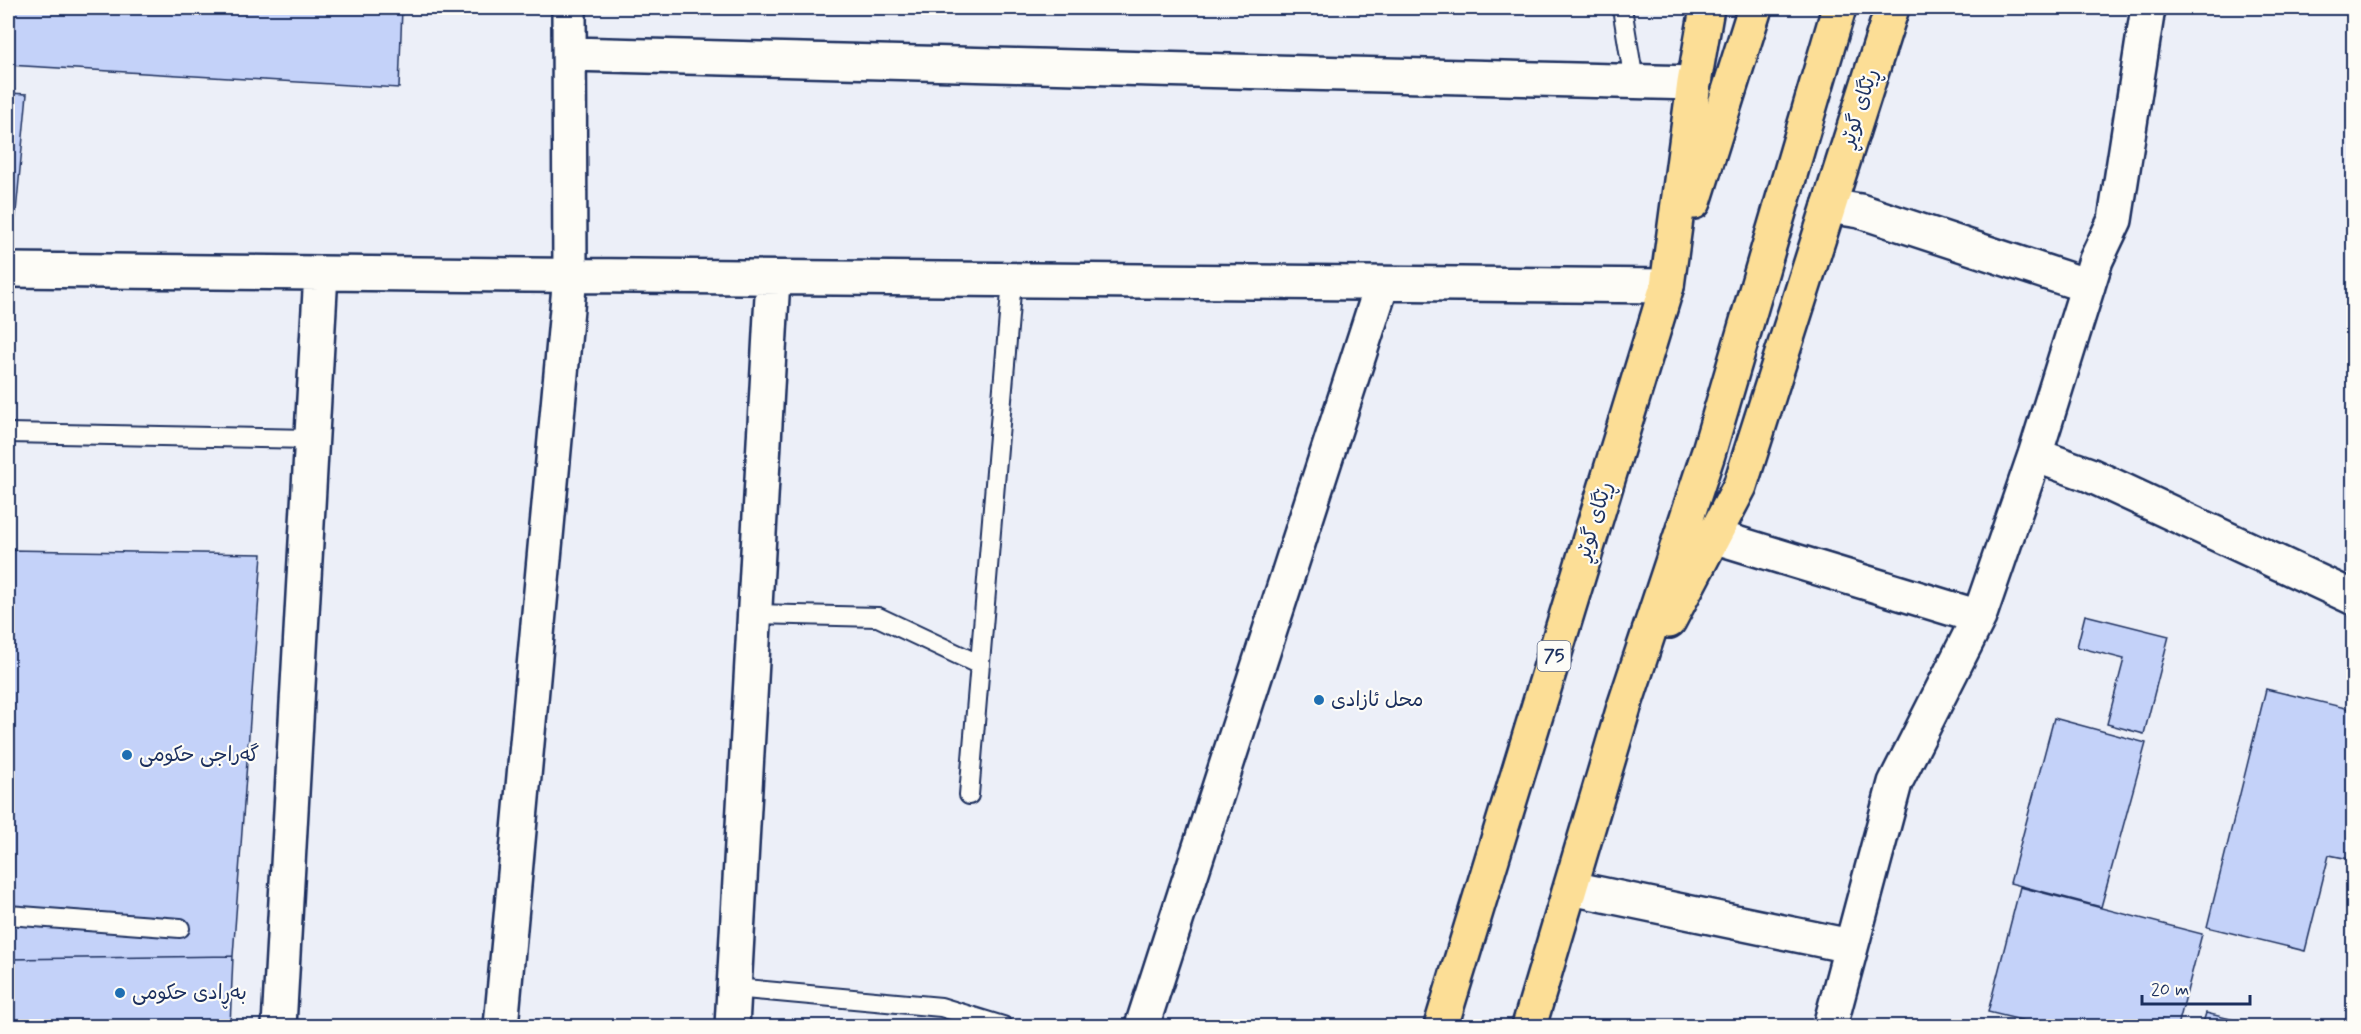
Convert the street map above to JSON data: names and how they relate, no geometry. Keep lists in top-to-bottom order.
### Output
{
  "streets": {
    "highway": ["ڕێگای گوێڕ", "75"]
  },
  "places": ["محل ئازادى", "گەراجی حکومی", "بەڕادی حکومی"],
  "scale_bar": "20 m"
}
